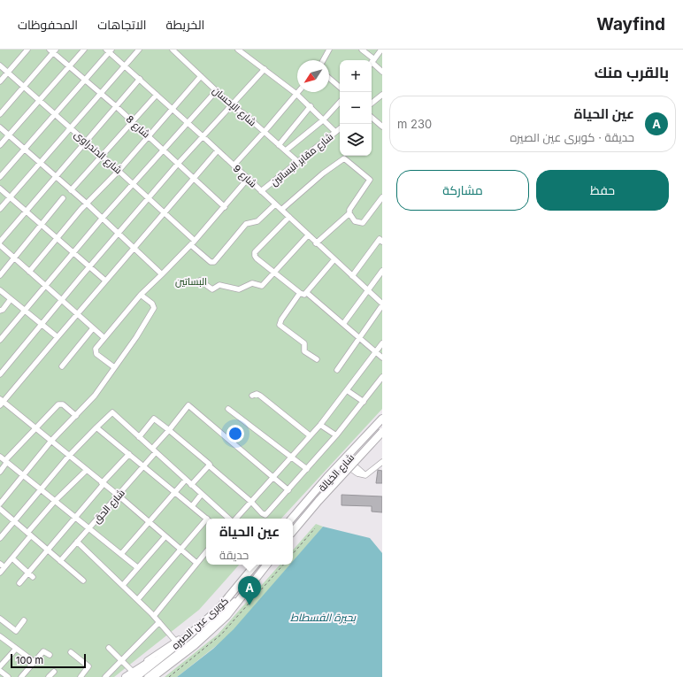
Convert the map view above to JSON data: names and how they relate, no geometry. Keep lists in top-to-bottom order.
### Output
{
  "streets": {
    "highway": ["كوبرى عين الصيره"],
    "street": [
      "شارع الإحسان",
      "شارع 8",
      "شارع الدندراوى",
      "شارع مقابر البساتين",
      "شارع 9",
      "شارع الخيالة",
      "شارع الحق"
    ]
  },
  "crossings": [
    ["شارع الإحسان", "شارع مقابر البساتين"],
    ["شارع الدندراوى", "شارع 9"],
    ["شارع مقابر البساتين", "شارع 9"]
  ],
  "water": ["بحيرة الفسطاط"],
  "parks": ["البساتين"],
  "scale_bar": "100 m",
  "north": "bottom left",
  "page": {
    "header": "Wayfind",
    "nav": ["الخريطة", "الاتجاهات", "المحفوظات"],
    "heading": "بالقرب منك",
    "map_buttons": ["+", "−"],
    "list": [
      {
        "mark": "A",
        "name": "عين الحياة",
        "note": "حديقة · كوبرى عين الصيره",
        "value": "230 m"
      }
    ],
    "buttons": ["حفظ", "مشاركة"],
    "popup": ["عين الحياة", "حديقة"],
    "pins": "A",
    "scale": "100 m"
  }
}
